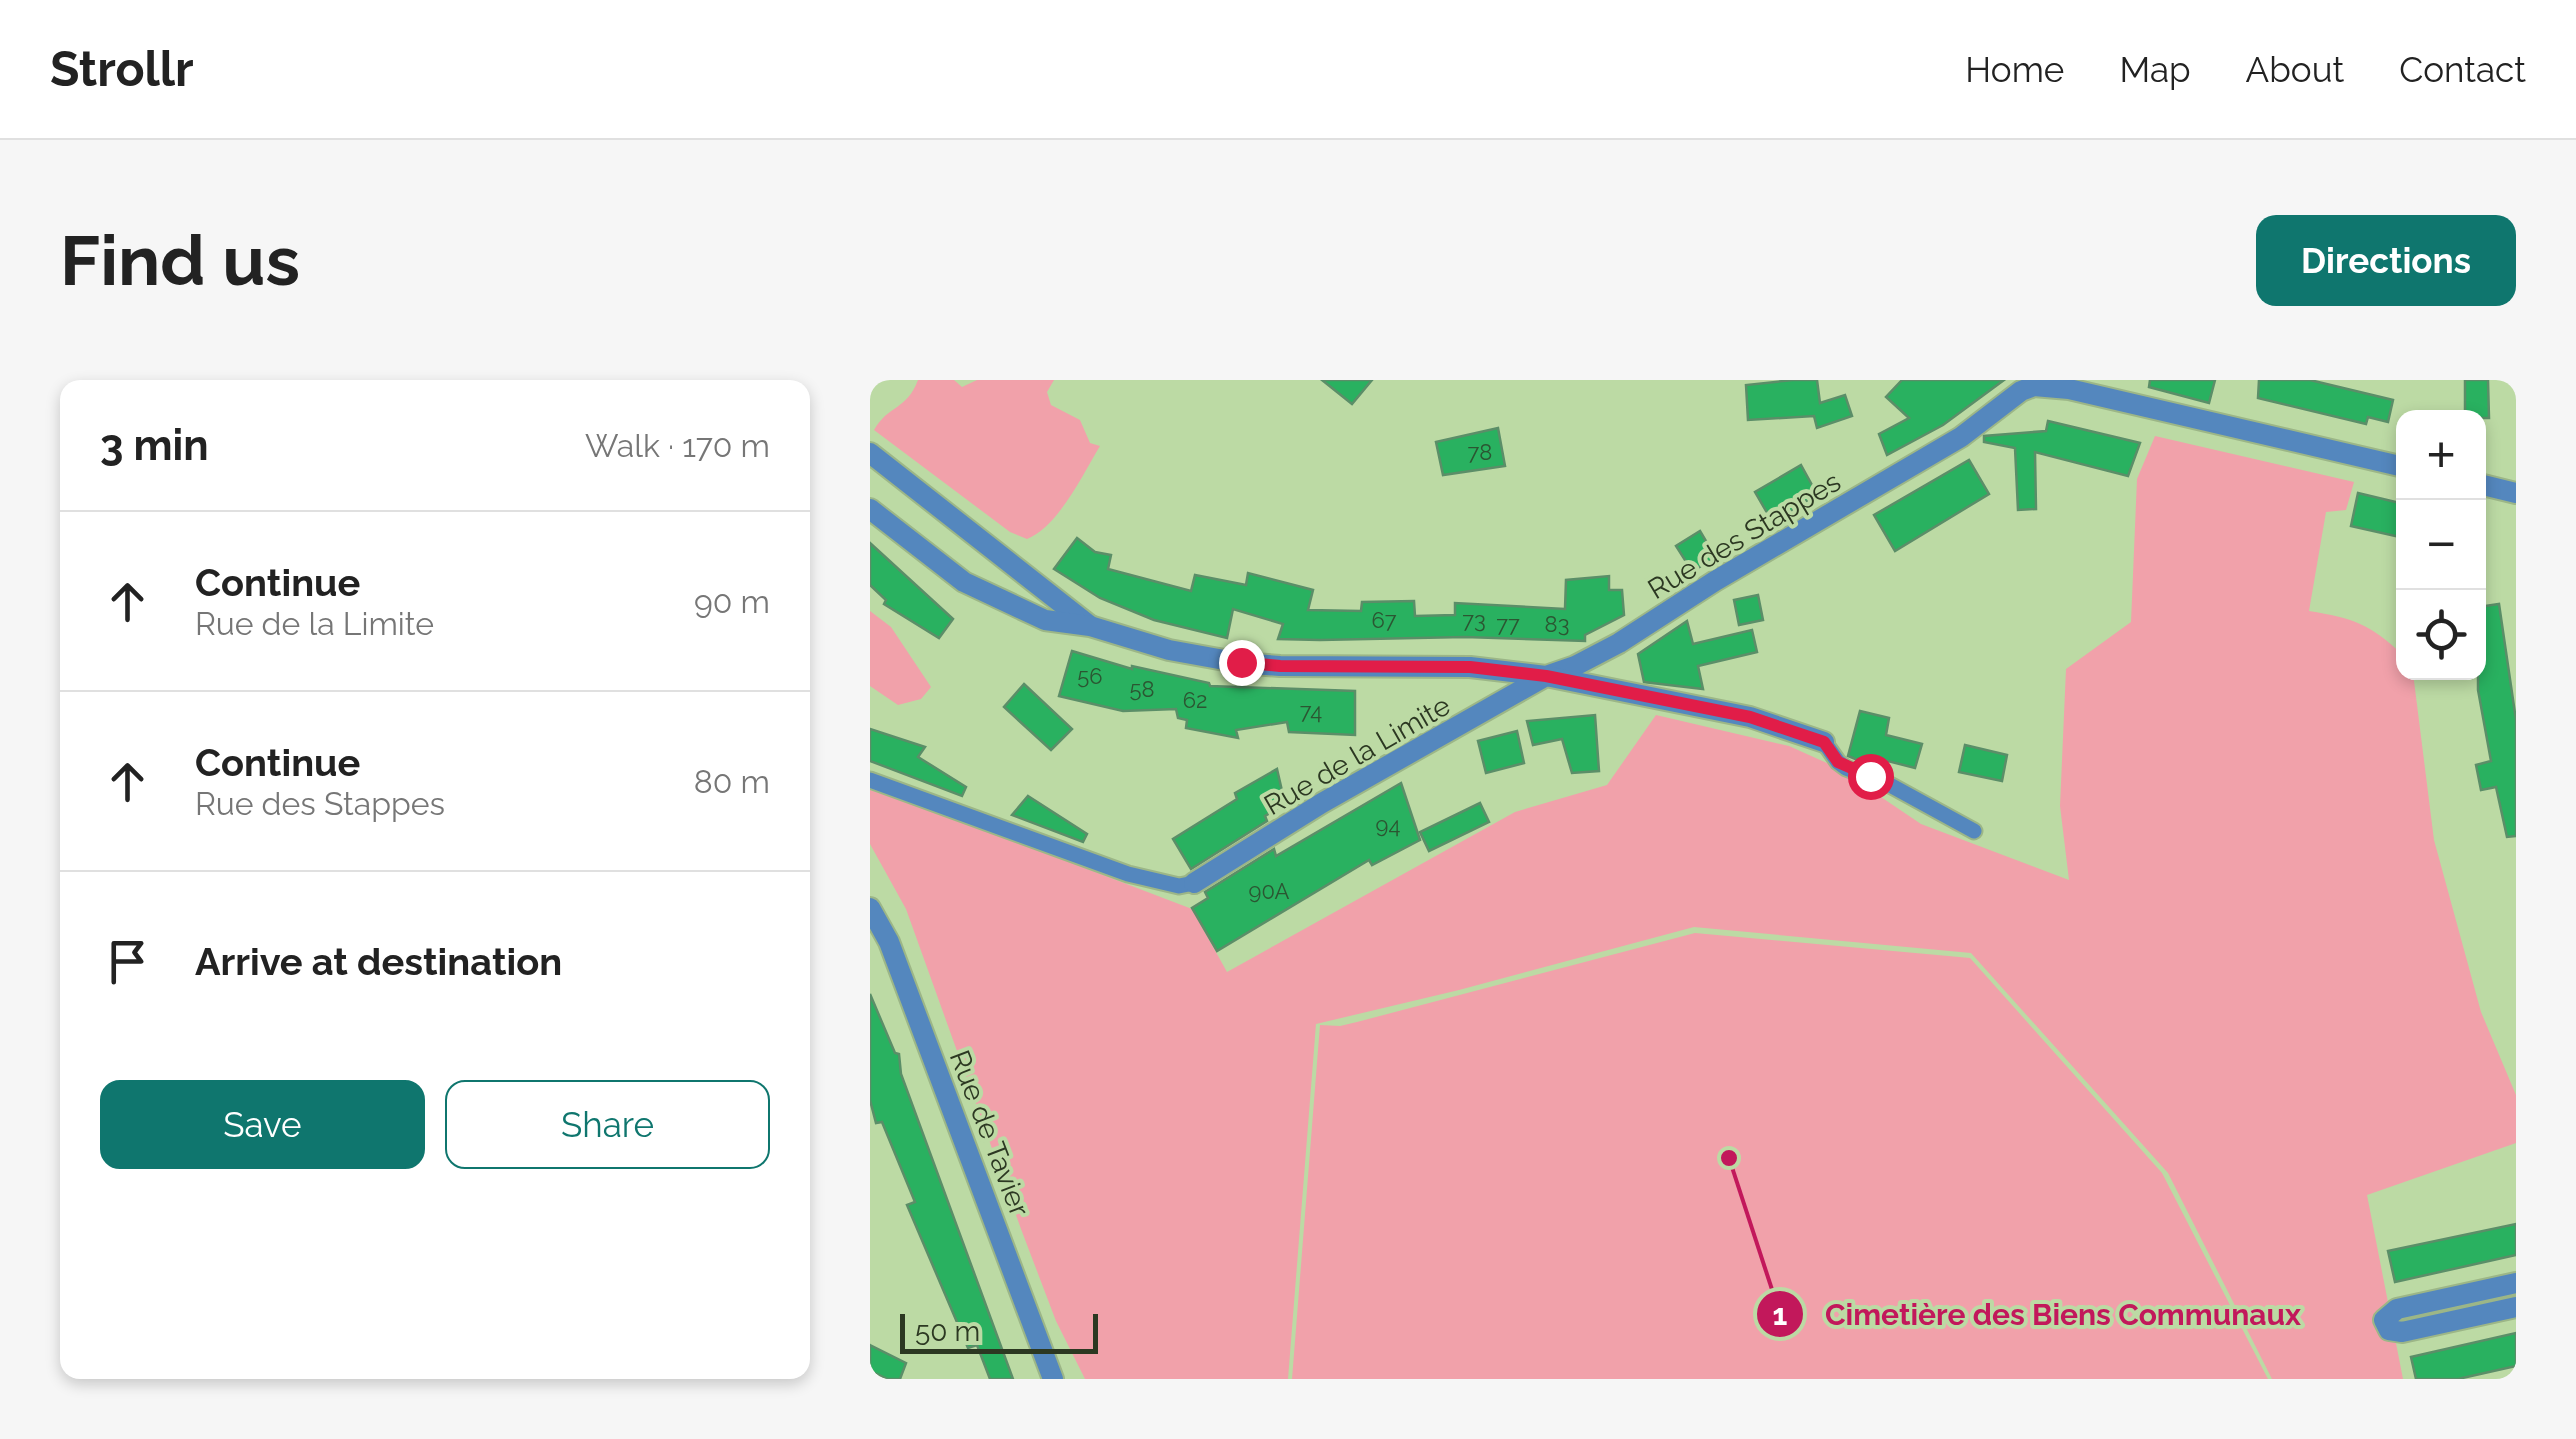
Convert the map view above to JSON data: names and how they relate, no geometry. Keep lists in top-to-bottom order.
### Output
{
  "streets": {
    "street": ["Rue des Stappes", "Rue de la Limite", "Rue de Tavier"]
  },
  "crossings": [
    ["Rue des Stappes", "Rue de la Limite"]
  ],
  "places": ["Cimetière des Biens Communaux"],
  "house_numbers": [
    "78",
    "67",
    "73",
    "77",
    "83",
    "56",
    "58",
    "62",
    "74",
    "94",
    "90A"
  ],
  "scale_bar": "50 m",
  "page": {
    "header": "Strollr",
    "nav": [
      "Home",
      "Map",
      "About",
      "Contact"
    ],
    "buttons": [
      "Directions",
      ["Save", "Share"]
    ],
    "title": "Find us",
    "heading": ["3 min", "Walk · 170 m"],
    "map_buttons": ["+", "−"],
    "list": [
      ["Continue", "Rue de la Limite", "90 m"],
      ["Continue", "Rue des Stappes", "80 m"],
      "Arrive at destination"
    ],
    "scale": "50 m"
  }
}
